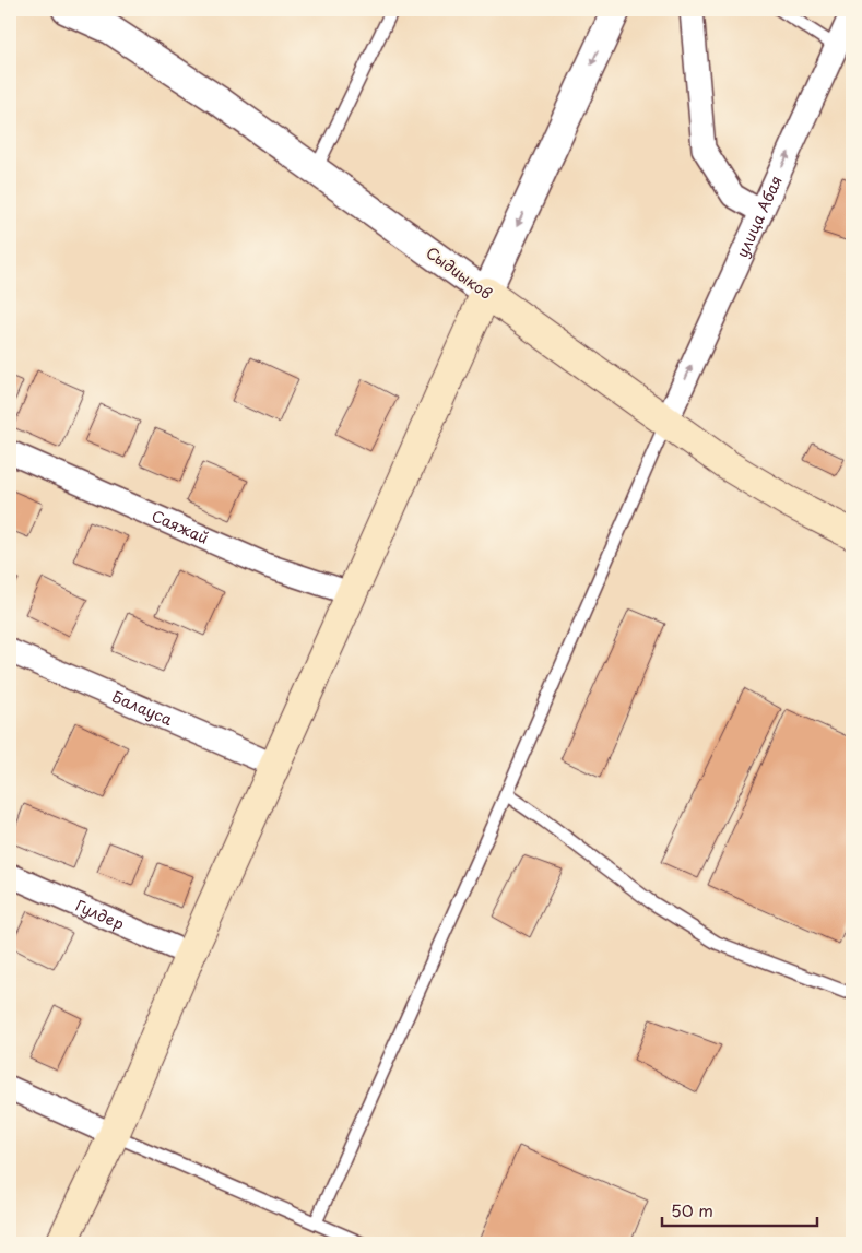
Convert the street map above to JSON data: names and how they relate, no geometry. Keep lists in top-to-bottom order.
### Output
{
  "streets": {
    "main road": ["Сыдиыков"],
    "street": [
      "улица Абая",
      "Саяжай",
      "Балауса",
      "Гулдер"
    ]
  },
  "crossings": [
    ["улица Абая", "Сыдиыков"]
  ],
  "one_way": ["улица Абая"],
  "scale_bar": "50 m"
}
